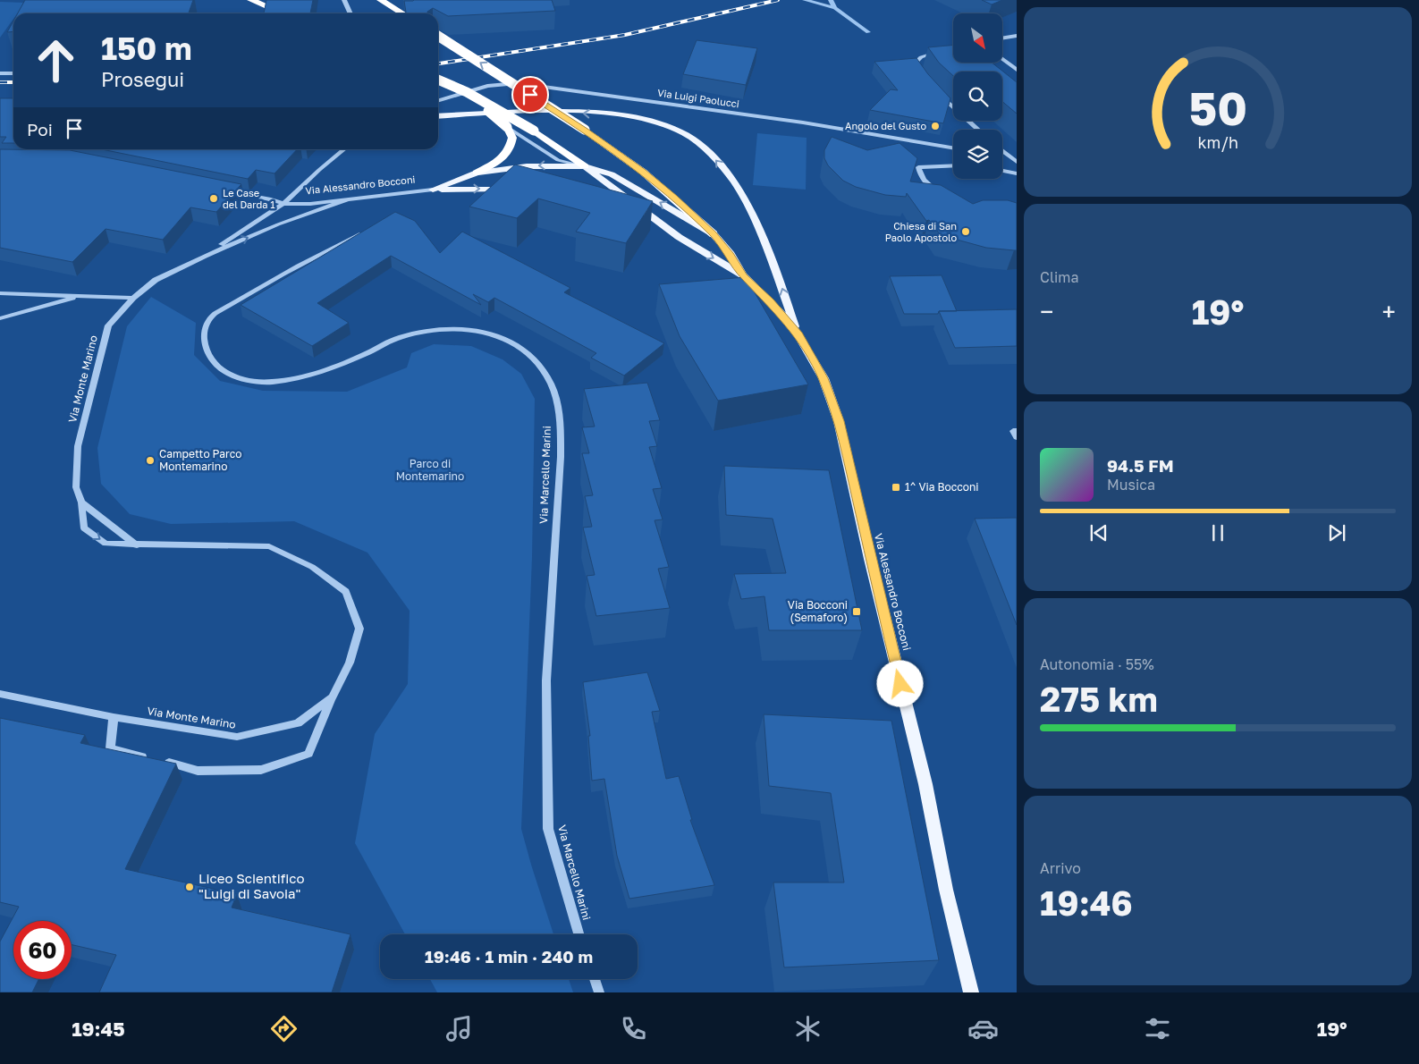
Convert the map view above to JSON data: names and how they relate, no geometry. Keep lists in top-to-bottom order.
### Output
{
  "streets": {
    "main road": ["Via Alessandro Bocconi"],
    "street": ["Via Luigi Paolucci", "Via Monte Marino", "Via Marcello Marini"]
  },
  "crossings": [
    ["Via Alessandro Bocconi", "Via Monte Marino"]
  ],
  "parks": ["Parco di Montemarino"],
  "places": {
    "other": [
      "Angolo del Gusto",
      "Le Case del Darda 1",
      "Chiesa di San Paolo Apostolo",
      "Campetto Parco Montemarino",
      "Liceo Scientifico \"Luigi di Savoia\""
    ],
    "transit": ["1^ Via Bocconi", "Via Bocconi (Semaforo)"]
  },
  "north": "bottom right",
  "page": {
    "turn": ["150 m", "Prosegui"],
    "then": "Poi",
    "tile": [
      "Clima",
      ["Autonomia · 55%", "275 km"],
      ["Arrivo", "19:46"]
    ],
    "heat": ["−", "19°", "+"],
    "song": ["94.5 FM", "Musica"],
    "limit": "60",
    "trip": "19:46 · 1 min · 240 m",
    "tabs": ["19:45", "19°"],
    "gauge": ["50", "km/h"]
  }
}
